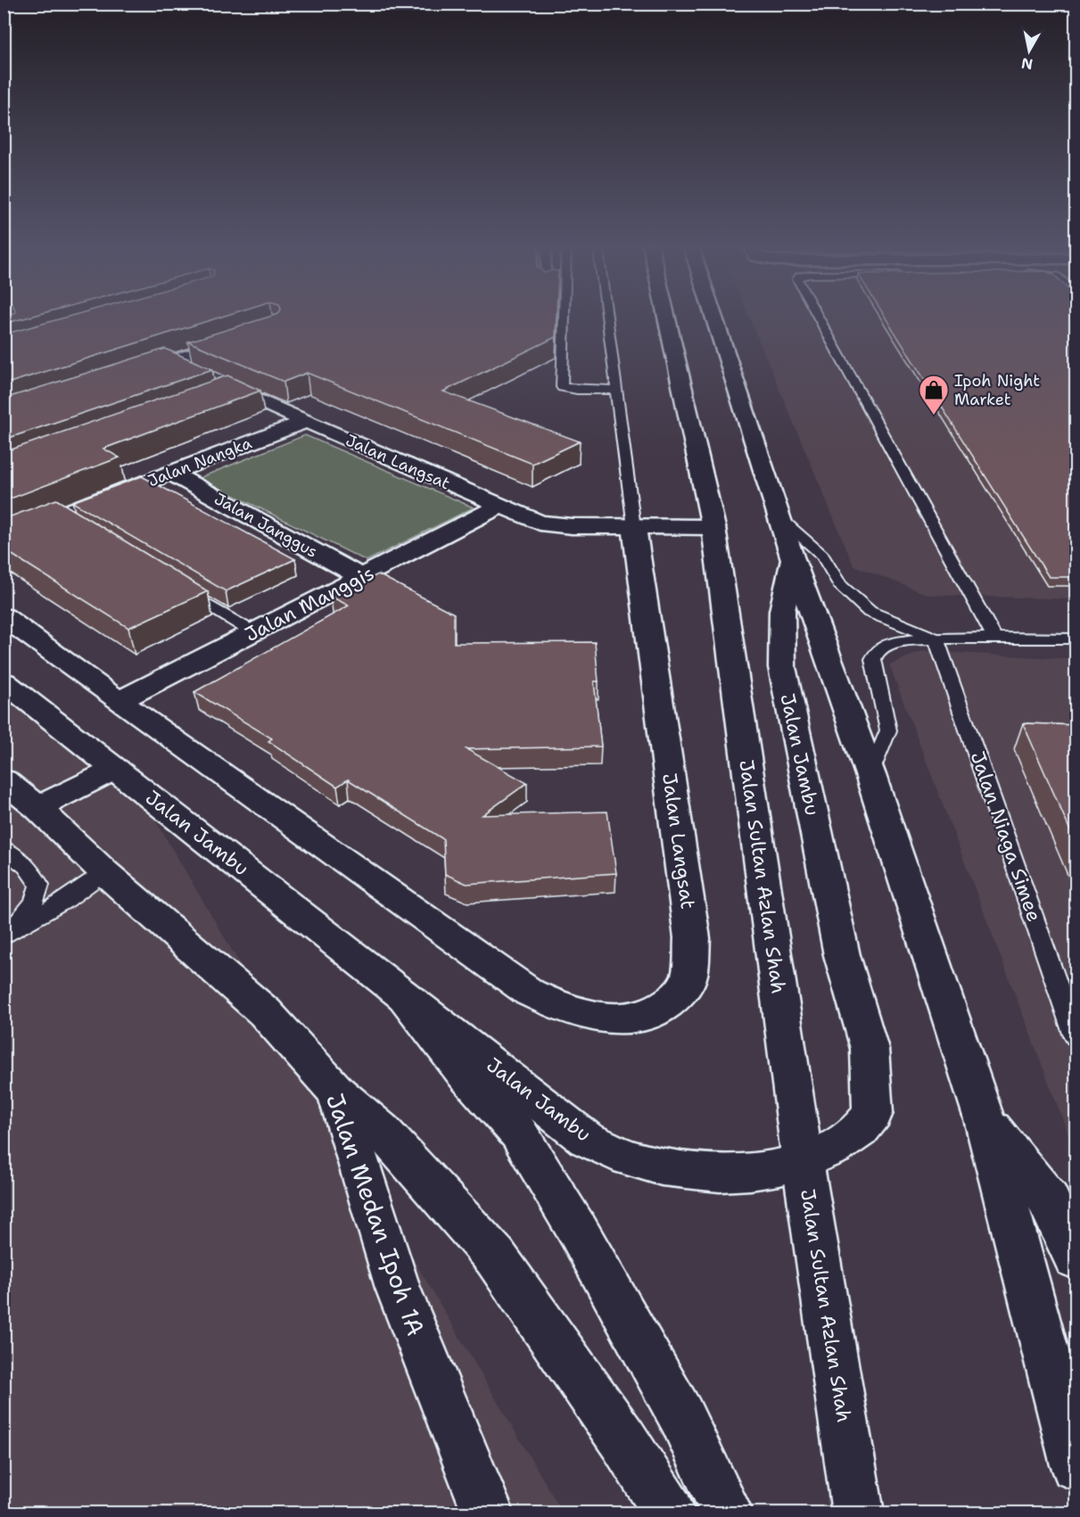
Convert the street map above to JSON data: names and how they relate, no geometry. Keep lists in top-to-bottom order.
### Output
{
  "streets": {
    "street": [
      "Jalan Nangka",
      "Jalan Langsat",
      "Jalan Janggus",
      "Jalan Manggis",
      "Jalan Jambu",
      "Jalan Sultan Azlan Shah",
      "Jalan Medan Ipoh 1A"
    ],
    "lane": ["Jalan Niaga Simee"]
  },
  "crossings": [
    ["Jalan Nangka", "Jalan Langsat"],
    ["Jalan Nangka", "Jalan Janggus"],
    ["Jalan Langsat", "Jalan Manggis"],
    ["Jalan Langsat", "Jalan Sultan Azlan Shah"],
    ["Jalan Janggus", "Jalan Manggis"],
    ["Jalan Jambu", "Jalan Sultan Azlan Shah"]
  ],
  "places": {
    "shop": ["Ipoh Night Market"]
  },
  "north": "bottom"
}
